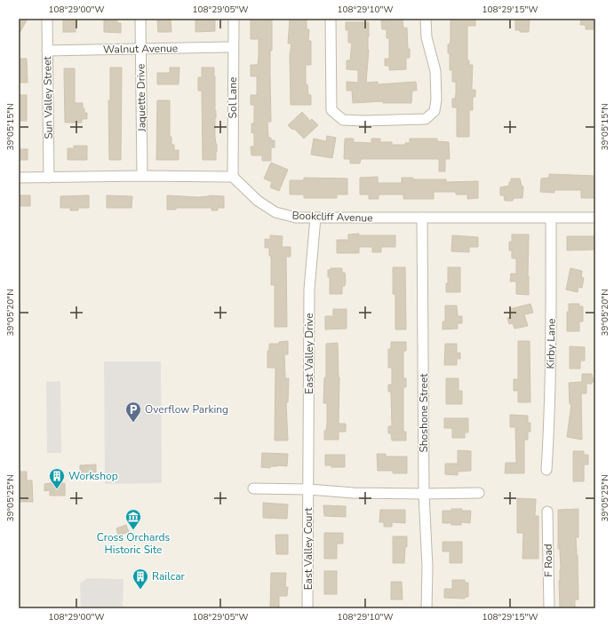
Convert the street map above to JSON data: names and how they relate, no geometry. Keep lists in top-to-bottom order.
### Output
{
  "streets": {
    "street": [
      "Walnut Avenue",
      "Sun Valley Street",
      "Jaquette Drive",
      "Sol Lane",
      "Bookcliff Avenue",
      "Kirby Lane",
      "East Valley Drive",
      "Shoshone Street",
      "East Valley Court",
      "F Road"
    ]
  },
  "crossings": [
    ["Walnut Avenue", "Sun Valley Street"],
    ["Walnut Avenue", "Jaquette Drive"],
    ["Walnut Avenue", "Sol Lane"],
    ["Sol Lane", "Bookcliff Avenue"],
    ["Bookcliff Avenue", "Kirby Lane"],
    ["Bookcliff Avenue", "East Valley Drive"],
    ["Bookcliff Avenue", "Shoshone Street"],
    ["East Valley Drive", "East Valley Court"]
  ],
  "places": {
    "parking": ["Overflow Parking"],
    "building": ["Workshop", "Railcar"],
    "museum": ["Cross Orchards Historic Site"]
  },
  "coordinates": [
    "108°29'00\"W",
    "108°29'05\"W",
    "108°29'10\"W",
    "108°29'15\"W",
    "39°05'15\"N",
    "39°05'20\"N",
    "39°05'25\"N"
  ]
}
